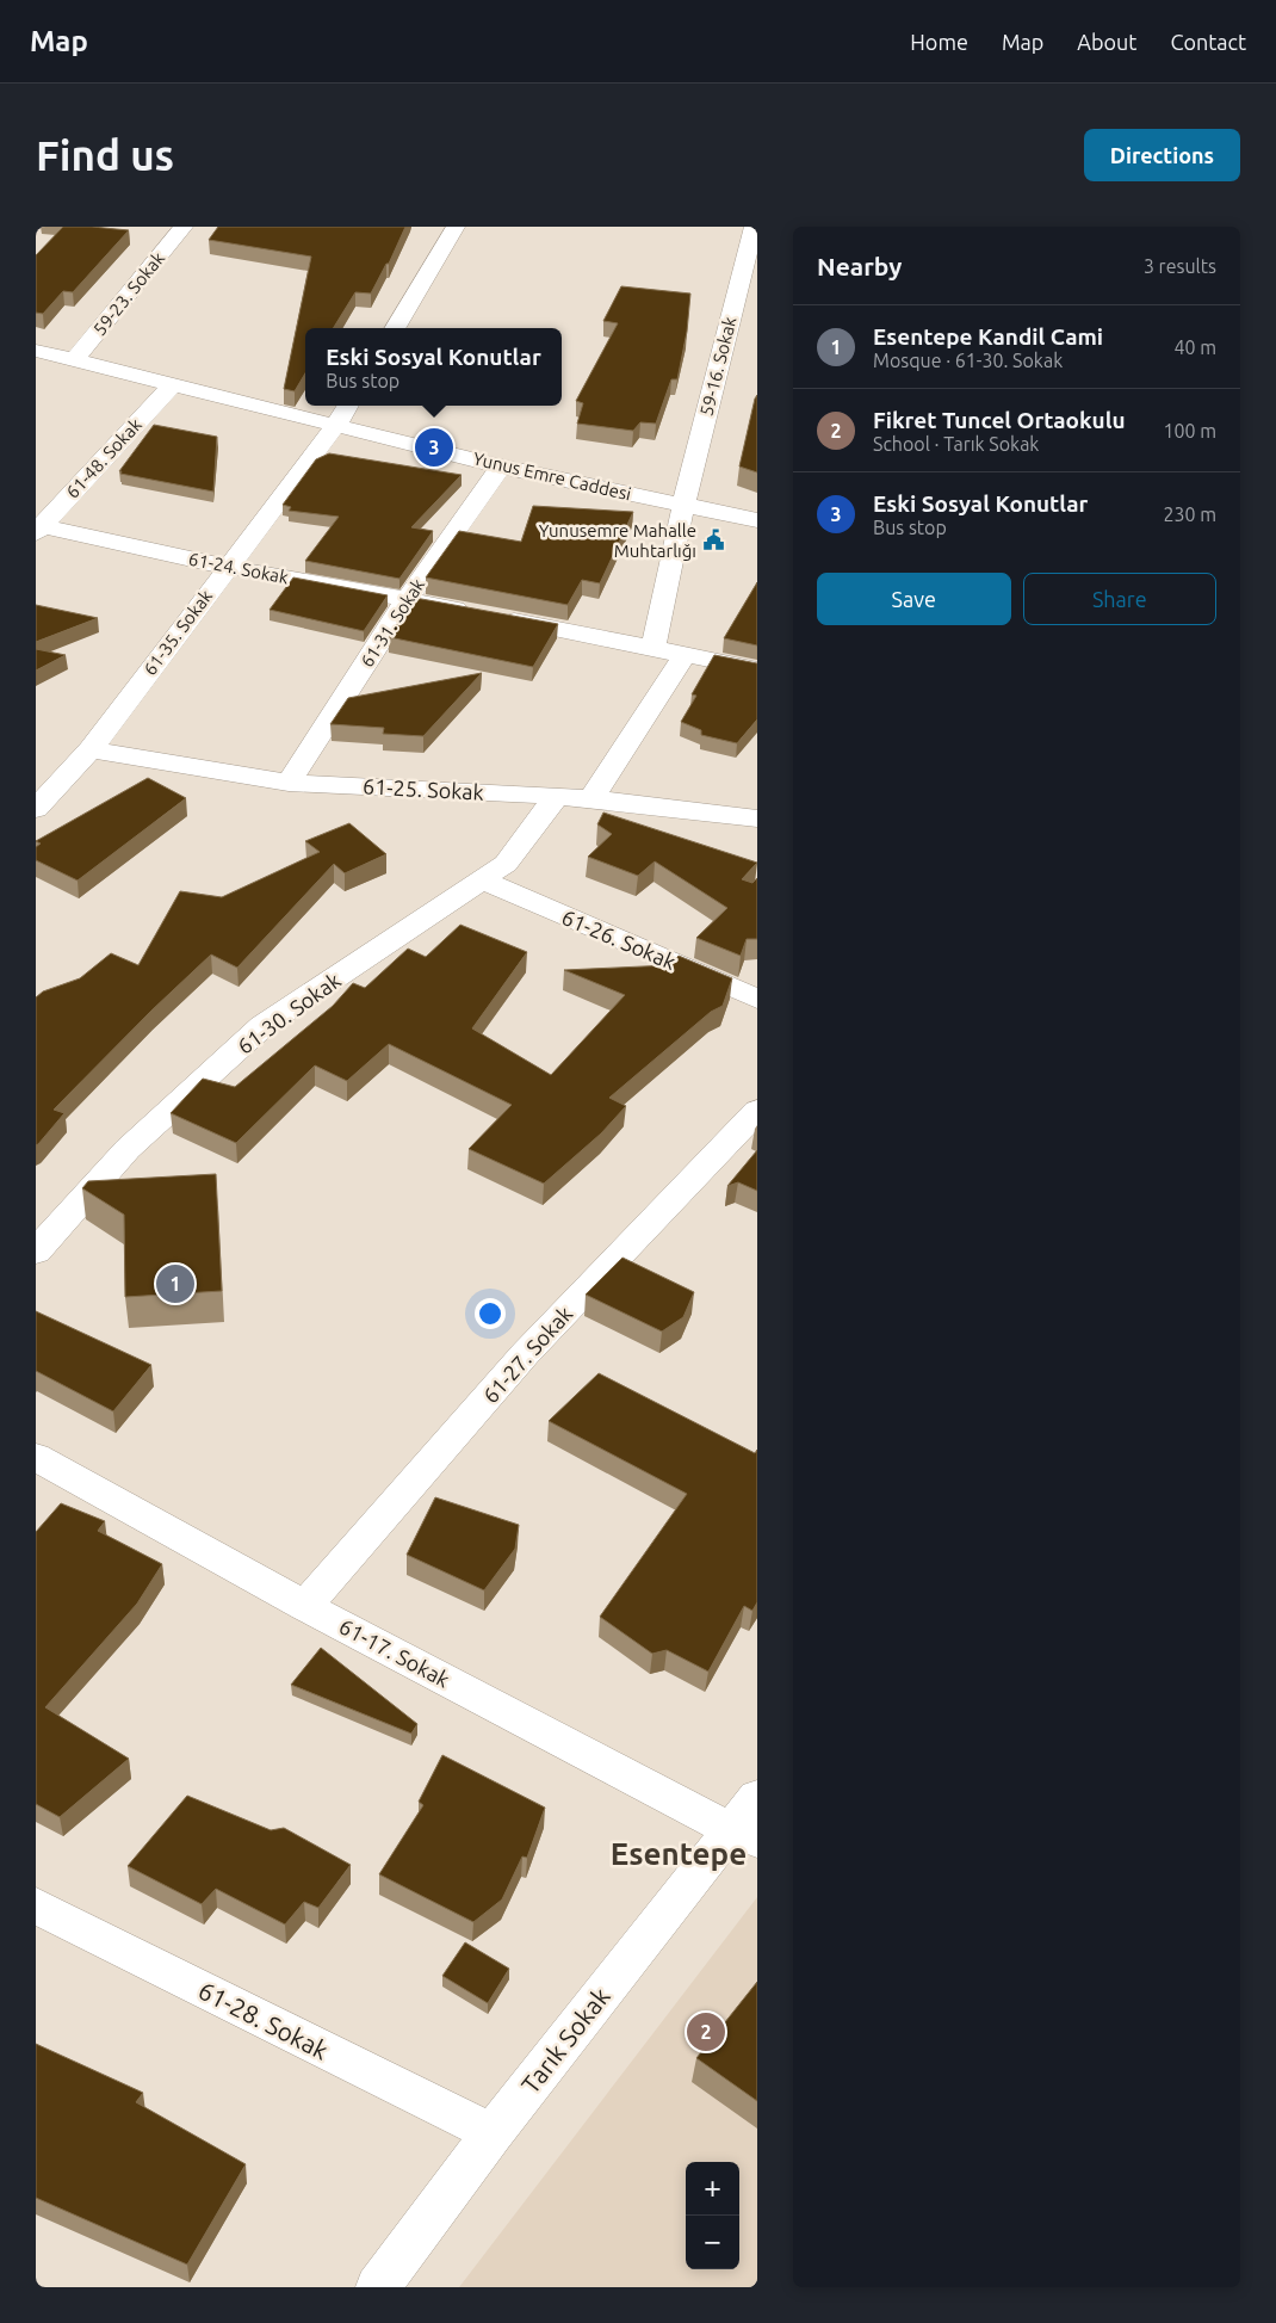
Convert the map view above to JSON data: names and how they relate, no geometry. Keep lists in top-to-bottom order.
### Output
{
  "streets": {
    "street": [
      "59-23. Sokak",
      "59-16. Sokak",
      "61-48. Sokak",
      "Yunus Emre Caddesi",
      "61-24. Sokak",
      "61-31. Sokak",
      "61-35. Sokak",
      "61-25. Sokak",
      "61-26. Sokak",
      "61-30. Sokak",
      "61-27. Sokak",
      "61-17. Sokak",
      "61-28. Sokak",
      "Tarık Sokak"
    ]
  },
  "crossings": [
    ["59-23. Sokak", "Yunus Emre Caddesi"],
    ["59-16. Sokak", "Yunus Emre Caddesi"],
    ["61-48. Sokak", "Yunus Emre Caddesi"],
    ["61-48. Sokak", "61-24. Sokak"],
    ["Yunus Emre Caddesi", "61-31. Sokak"],
    ["Yunus Emre Caddesi", "61-35. Sokak"],
    ["61-24. Sokak", "61-31. Sokak"],
    ["61-24. Sokak", "61-35. Sokak"],
    ["61-31. Sokak", "61-25. Sokak"],
    ["61-35. Sokak", "61-25. Sokak"],
    ["61-25. Sokak", "61-30. Sokak"],
    ["61-26. Sokak", "61-30. Sokak"],
    ["61-27. Sokak", "61-17. Sokak"],
    ["61-17. Sokak", "Tarık Sokak"],
    ["61-28. Sokak", "Tarık Sokak"]
  ],
  "districts": ["Esentepe"],
  "places": {
    "public building": ["Yunusemre Mahalle Muhtarlığı"]
  },
  "page": {
    "header": "Map",
    "nav": [
      "Home",
      "Map",
      "About",
      "Contact"
    ],
    "buttons": [
      "Directions",
      ["Save", "Share"]
    ],
    "title": "Find us",
    "heading": ["Nearby", "3 results"],
    "list": [
      {
        "mark": "1",
        "name": "Esentepe Kandil Cami",
        "note": "Mosque · 61-30. Sokak",
        "value": "40 m"
      },
      {
        "mark": "2",
        "name": "Fikret Tuncel Ortaokulu",
        "note": "School · Tarık Sokak",
        "value": "100 m"
      },
      {
        "mark": "3",
        "name": "Eski Sosyal Konutlar",
        "note": "Bus stop",
        "value": "230 m"
      }
    ],
    "popup": ["Eski Sosyal Konutlar", "Bus stop"],
    "pins": ["3", "1", "2"],
    "map_buttons": ["+", "−"]
  }
}
